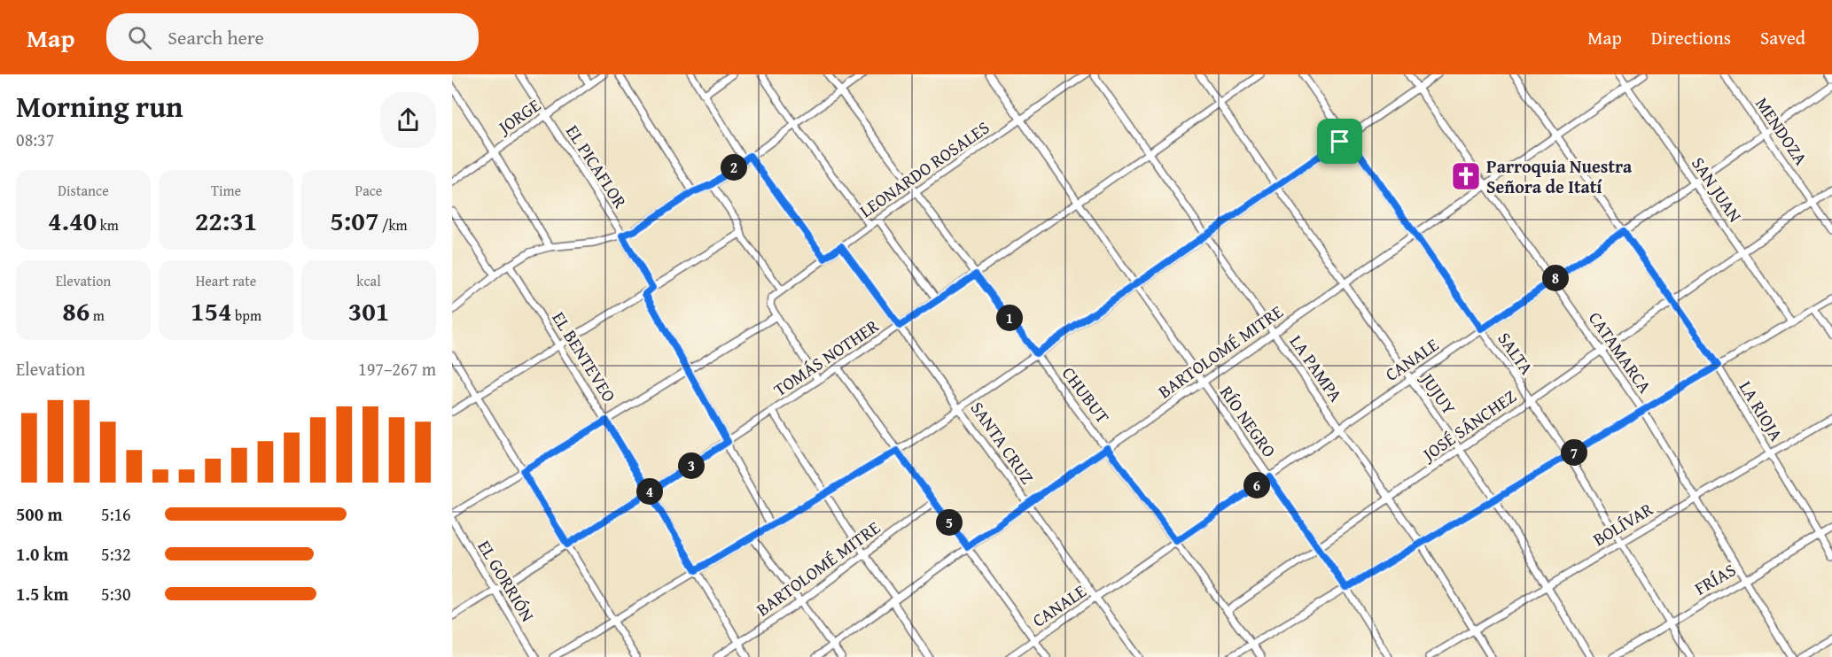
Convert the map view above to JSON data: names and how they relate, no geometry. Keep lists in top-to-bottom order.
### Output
{
  "streets": {
    "street": [
      "JORGE",
      "MENDOZA",
      "EL PICAFLOR",
      "LEONARDO ROSALES",
      "SAN JUAN",
      "BARTOLOMÉ MITRE",
      "CATAMARCA",
      "SALTA",
      "EL BENTEVEO",
      "TOMÁS NOTHER",
      "CANALE",
      "LA PAMPA",
      "JUJUY",
      "CHUBUT",
      "LA RIOJA",
      "RÍO NEGRO",
      "JOSÉ SÁNCHEZ",
      "SANTA CRUZ",
      "BOLÍVAR",
      "FRÍAS",
      "EL GORRIÓN"
    ]
  },
  "crossings": [
    ["JORGE", "EL PICAFLOR"],
    ["MENDOZA", "CANALE"],
    ["MENDOZA", "JOSÉ SÁNCHEZ"],
    ["LEONARDO ROSALES", "CHUBUT"],
    ["LEONARDO ROSALES", "RÍO NEGRO"],
    ["LEONARDO ROSALES", "SANTA CRUZ"],
    ["SAN JUAN", "BARTOLOMÉ MITRE"],
    ["SAN JUAN", "CANALE"],
    ["SAN JUAN", "JOSÉ SÁNCHEZ"],
    ["BARTOLOMÉ MITRE", "CATAMARCA"],
    ["BARTOLOMÉ MITRE", "SALTA"],
    ["BARTOLOMÉ MITRE", "EL BENTEVEO"],
    ["BARTOLOMÉ MITRE", "LA PAMPA"],
    ["BARTOLOMÉ MITRE", "JUJUY"],
    ["BARTOLOMÉ MITRE", "CHUBUT"],
    ["BARTOLOMÉ MITRE", "LA RIOJA"],
    ["BARTOLOMÉ MITRE", "RÍO NEGRO"],
    ["BARTOLOMÉ MITRE", "SANTA CRUZ"],
    ["CATAMARCA", "CANALE"],
    ["CATAMARCA", "JOSÉ SÁNCHEZ"],
    ["CATAMARCA", "BOLÍVAR"],
    ["CATAMARCA", "FRÍAS"],
    ["SALTA", "CANALE"],
    ["SALTA", "JOSÉ SÁNCHEZ"],
    ["SALTA", "BOLÍVAR"],
    ["SALTA", "FRÍAS"],
    ["EL BENTEVEO", "TOMÁS NOTHER"],
    ["TOMÁS NOTHER", "LA PAMPA"],
    ["TOMÁS NOTHER", "JUJUY"],
    ["TOMÁS NOTHER", "CHUBUT"],
    ["TOMÁS NOTHER", "RÍO NEGRO"],
    ["TOMÁS NOTHER", "SANTA CRUZ"],
    ["TOMÁS NOTHER", "EL GORRIÓN"],
    ["CANALE", "LA PAMPA"],
    ["CANALE", "JUJUY"],
    ["CANALE", "CHUBUT"],
    ["CANALE", "LA RIOJA"],
    ["CANALE", "RÍO NEGRO"],
    ["CANALE", "SANTA CRUZ"],
    ["LA PAMPA", "JOSÉ SÁNCHEZ"],
    ["LA PAMPA", "BOLÍVAR"],
    ["JUJUY", "JOSÉ SÁNCHEZ"],
    ["JUJUY", "BOLÍVAR"],
    ["CHUBUT", "JOSÉ SÁNCHEZ"],
    ["LA RIOJA", "JOSÉ SÁNCHEZ"],
    ["LA RIOJA", "BOLÍVAR"],
    ["LA RIOJA", "FRÍAS"],
    ["RÍO NEGRO", "JOSÉ SÁNCHEZ"]
  ],
  "places": {
    "church": ["Parroquia Nuestra Señora de Itatí"]
  },
  "page": {
    "header": "Map",
    "search": "Search here",
    "nav": ["Map", "Directions", "Saved"],
    "heading": ["Morning run", "08:37"],
    "pins": [
      "2",
      "8",
      "1",
      "7",
      "3",
      "6",
      "4",
      "5"
    ],
    "stats": [
      ["Distance", "4.40 km"],
      ["Time", "22:31"],
      ["Pace", "5:07 /km"],
      ["Elevation", "86 m"],
      ["Heart rate", "154 bpm"],
      ["kcal", "301"]
    ],
    "chart": ["Elevation", "197–267 m"],
    "list": [
      {
        "name": "500 m",
        "note": "5:16"
      },
      {
        "name": "1.0 km",
        "note": "5:32"
      },
      {
        "name": "1.5 km",
        "note": "5:30"
      }
    ]
  }
}
